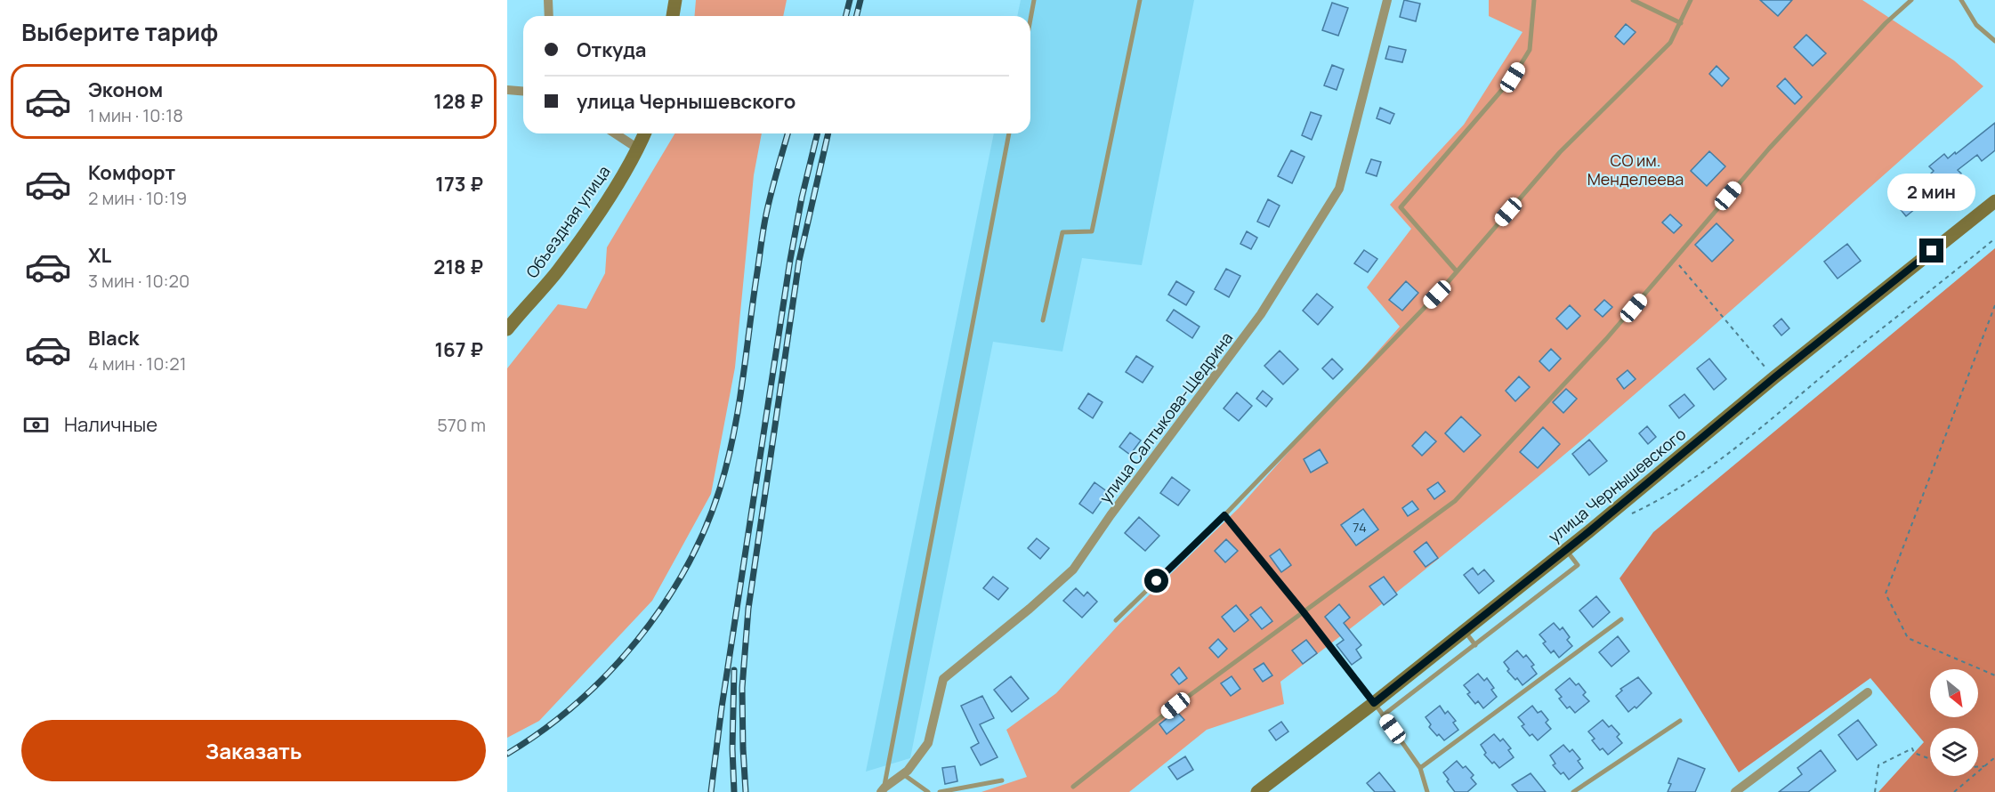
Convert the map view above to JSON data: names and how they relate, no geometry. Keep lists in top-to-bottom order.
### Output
{
  "streets": {
    "street": ["Объездная улица", "улица Салтыкова-Щедрина", "улица Чернышевского"]
  },
  "parks": ["СО им. Менделеева"],
  "house_numbers": ["74"],
  "north": "bottom right",
  "page": {
    "heading": "Выберите тариф",
    "banner": ["Откуда", "улица Чернышевского"],
    "list": [
      {
        "name": "Эконом",
        "note": "1 мин · 10:18",
        "value": "128 ₽"
      },
      {
        "name": "Комфорт",
        "note": "2 мин · 10:19",
        "value": "173 ₽"
      },
      {
        "name": "XL",
        "note": "3 мин · 10:20",
        "value": "218 ₽"
      },
      {
        "name": "Black",
        "note": "4 мин · 10:21",
        "value": "167 ₽"
      }
    ],
    "bubble": "2 мин",
    "pay": ["Наличные", "570 m"],
    "buttons": "Заказать"
  }
}
